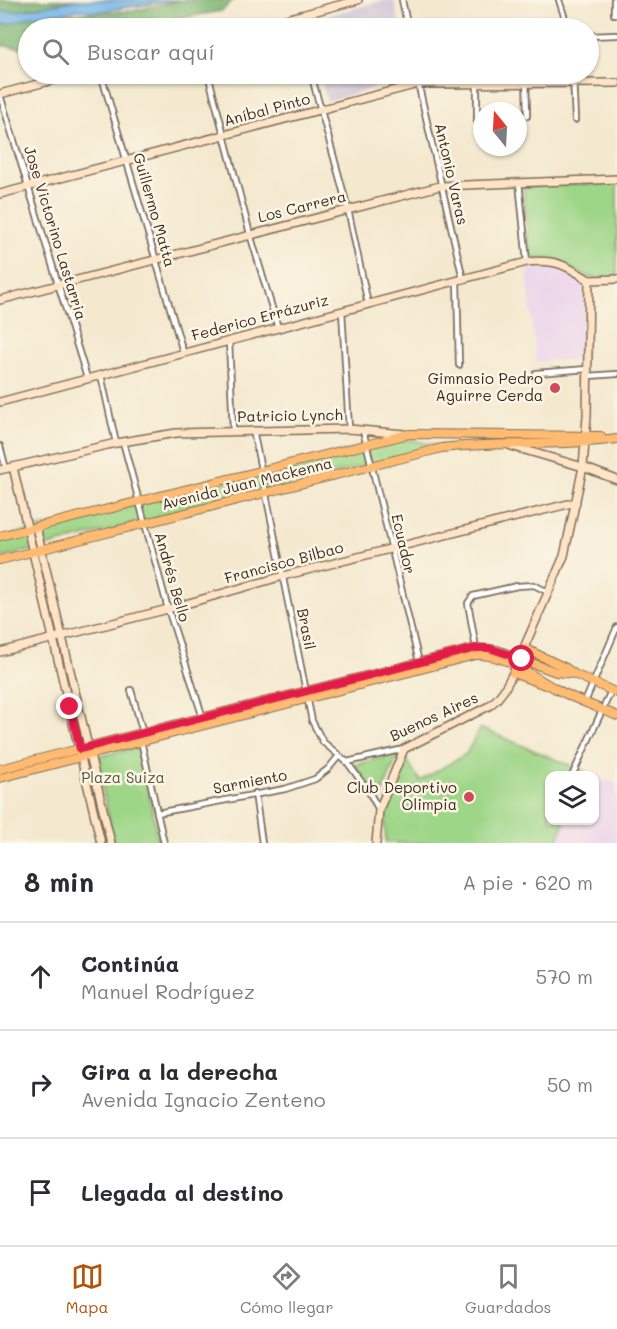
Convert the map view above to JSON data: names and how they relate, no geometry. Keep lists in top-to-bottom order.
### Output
{
  "streets": {
    "main road": ["Patricio Lynch", "Avenida Juan Mackenna"],
    "street": [
      "Aníbal Pinto",
      "Antonio Varas",
      "Los Carrera",
      "Guillermo Matta",
      "Jose Victorino Lastarria",
      "Federico Errázuriz",
      "Ecuador",
      "Francisco Bilbao",
      "Andrés Bello",
      "Brasil",
      "Buenos Aires",
      "Sarmiento"
    ]
  },
  "crossings": [
    ["Aníbal Pinto", "Antonio Varas"],
    ["Aníbal Pinto", "Guillermo Matta"],
    ["Aníbal Pinto", "Jose Victorino Lastarria"],
    ["Antonio Varas", "Los Carrera"],
    ["Antonio Varas", "Federico Errázuriz"],
    ["Los Carrera", "Guillermo Matta"],
    ["Los Carrera", "Jose Victorino Lastarria"],
    ["Guillermo Matta", "Federico Errázuriz"],
    ["Jose Victorino Lastarria", "Federico Errázuriz"],
    ["Federico Errázuriz", "Buenos Aires"],
    ["Patricio Lynch", "Avenida Juan Mackenna"],
    ["Patricio Lynch", "Ecuador"],
    ["Patricio Lynch", "Andrés Bello"],
    ["Patricio Lynch", "Brasil"],
    ["Patricio Lynch", "Buenos Aires"],
    ["Avenida Juan Mackenna", "Ecuador"],
    ["Avenida Juan Mackenna", "Andrés Bello"],
    ["Avenida Juan Mackenna", "Brasil"],
    ["Avenida Juan Mackenna", "Buenos Aires"],
    ["Ecuador", "Francisco Bilbao"],
    ["Francisco Bilbao", "Andrés Bello"],
    ["Francisco Bilbao", "Brasil"],
    ["Francisco Bilbao", "Buenos Aires"],
    ["Brasil", "Buenos Aires"],
    ["Brasil", "Sarmiento"]
  ],
  "parks": ["Plaza Suiza"],
  "places": ["Gimnasio Pedro Aguirre Cerda", "Club Deportivo Olimpia"],
  "north": "top",
  "page": {
    "search": "Buscar aquí",
    "heading": ["8 min", "A pie · 620 m"],
    "list": [
      ["Continúa", "Manuel Rodríguez", "570 m"],
      ["Gira a la derecha", "Avenida Ignacio Zenteno", "50 m"],
      "Llegada al destino"
    ],
    "nav": ["Mapa", "Cómo llegar", "Guardados"]
  }
}
